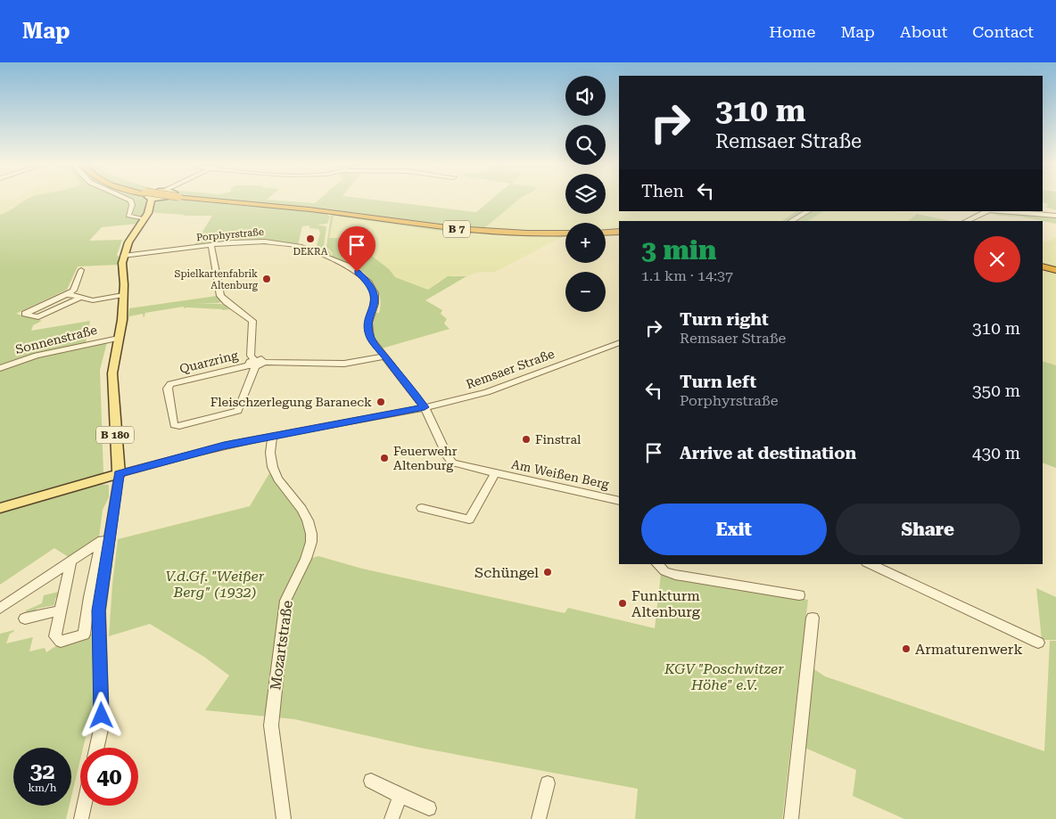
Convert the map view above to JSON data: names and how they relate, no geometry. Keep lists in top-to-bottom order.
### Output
{
  "streets": {
    "highway": ["B 7"],
    "main road": ["B 180"],
    "street": [
      "Porphyrstraße",
      "Sonnenstraße",
      "Quarzring",
      "Remsaer Straße",
      "Am Weißen Berg",
      "Mozartstraße"
    ]
  },
  "crossings": [
    ["Porphyrstraße", "Remsaer Straße"],
    ["Porphyrstraße", "B 180"],
    ["Porphyrstraße", "Am Weißen Berg"],
    ["Sonnenstraße", "B 180"],
    ["Remsaer Straße", "B 180"],
    ["Remsaer Straße", "Am Weißen Berg"],
    ["Remsaer Straße", "Mozartstraße"]
  ],
  "parks": ["V.d.Gf. \"Weißer Berg\" (1932)", "KGV \"Poschwitzer Höhe\" e.V."],
  "places": [
    "DEKRA",
    "Spielkartenfabrik Altenburg",
    "Fleischzerlegung Baraneck",
    "Finstral",
    "Feuerwehr Altenburg",
    "Schüngel",
    "Funkturm Altenburg",
    "Armaturenwerk"
  ],
  "page": {
    "header": "Map",
    "nav": [
      "Home",
      "Map",
      "About",
      "Contact"
    ],
    "map_buttons": ["+", "−"],
    "turn": ["310 m", "Remsaer Straße"],
    "then": "Then",
    "heading": ["3 min", "1.1 km · 14:37"],
    "list": [
      {
        "name": "Turn right",
        "note": "Remsaer Straße",
        "value": "310 m"
      },
      {
        "name": "Turn left",
        "note": "Porphyrstraße",
        "value": "350 m"
      },
      {
        "name": "Arrive at destination",
        "value": "430 m"
      }
    ],
    "buttons": ["Exit", "Share"],
    "speed": "32 km/h",
    "limit": "40"
  }
}
